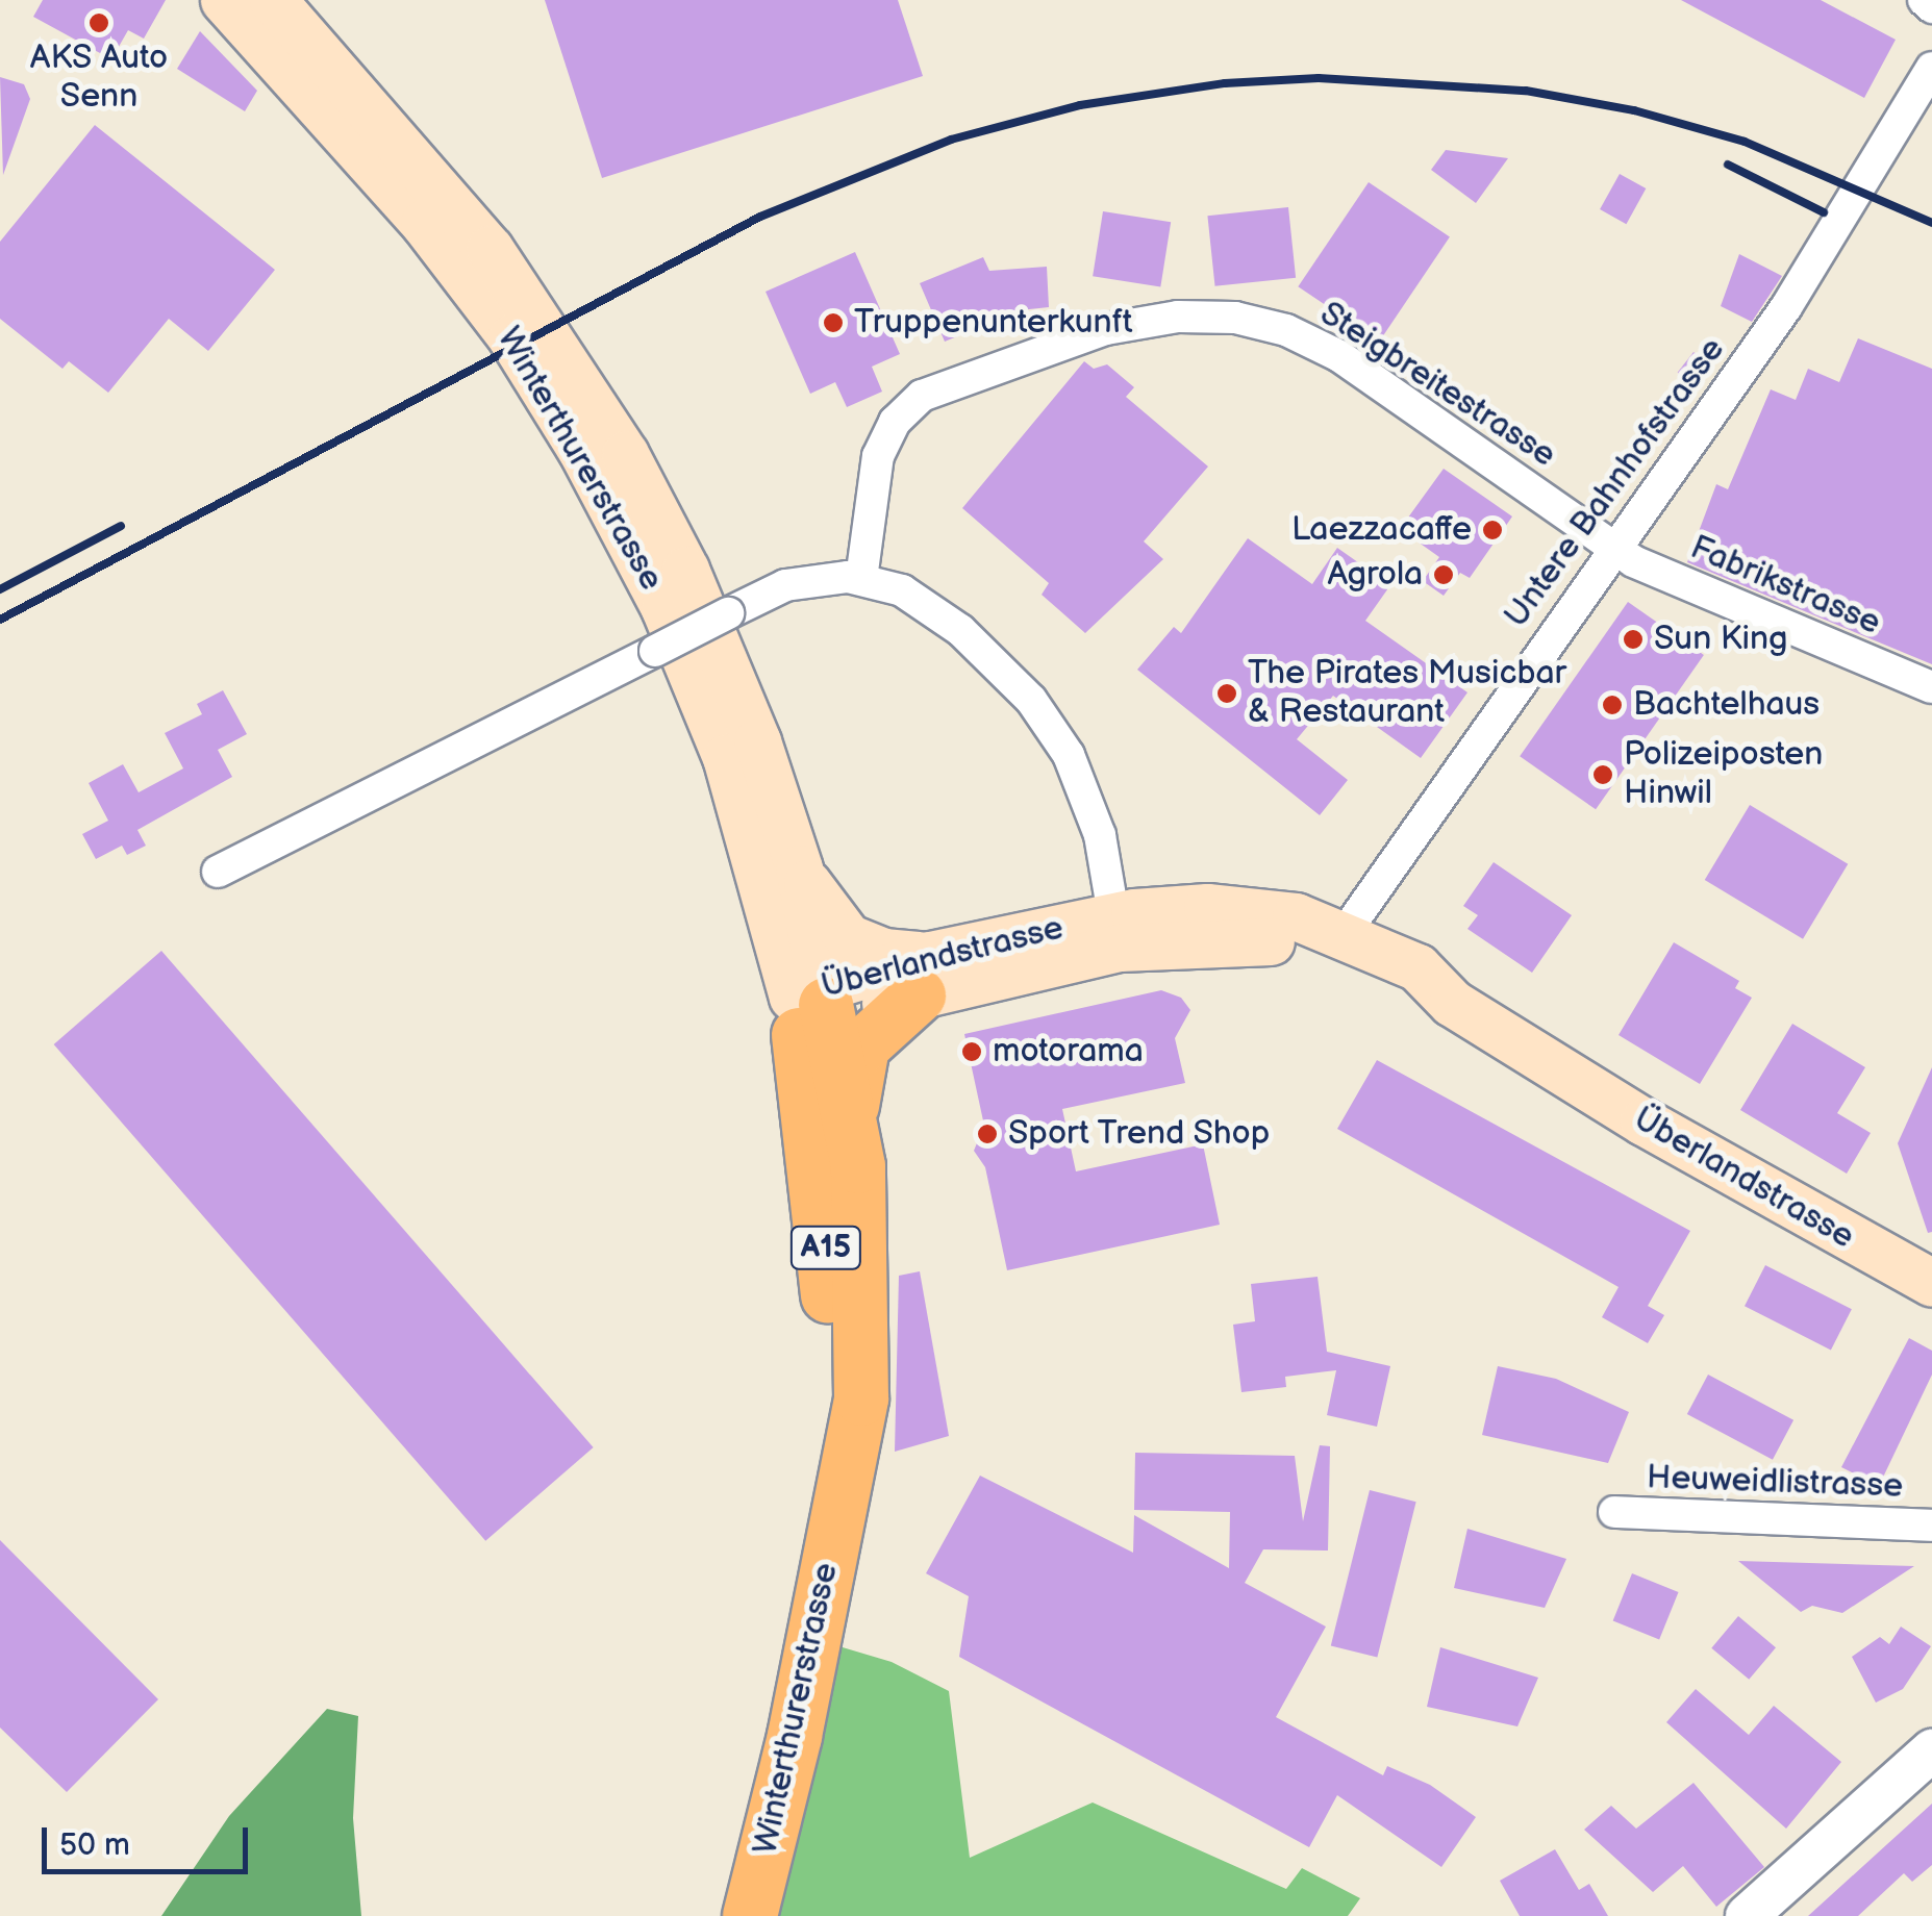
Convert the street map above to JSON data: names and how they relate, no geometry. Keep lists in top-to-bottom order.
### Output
{
  "streets": {
    "highway": ["Winterthurerstrasse", "A15"],
    "main road": ["Überlandstrasse"],
    "street": [
      "Steigbreitestrasse",
      "Untere Bahnhofstrasse",
      "Fabrikstrasse",
      "Heuweidlistrasse"
    ]
  },
  "crossings": [
    ["Steigbreitestrasse", "Untere Bahnhofstrasse"],
    ["Steigbreitestrasse", "Fabrikstrasse"],
    ["Winterthurerstrasse", "Überlandstrasse"],
    ["Winterthurerstrasse", "A15"],
    ["Untere Bahnhofstrasse", "Fabrikstrasse"],
    ["Untere Bahnhofstrasse", "Überlandstrasse"],
    ["Überlandstrasse", "A15"]
  ],
  "places": [
    "AKS Auto Senn",
    "Truppenunterkunft",
    "Laezzacaffe",
    "Agrola",
    "Sun King",
    "The Pirates Musicbar & Restaurant",
    "Bachtelhaus",
    "Polizeiposten Hinwil",
    "motorama",
    "Sport Trend Shop"
  ],
  "scale_bar": "50 m"
}
